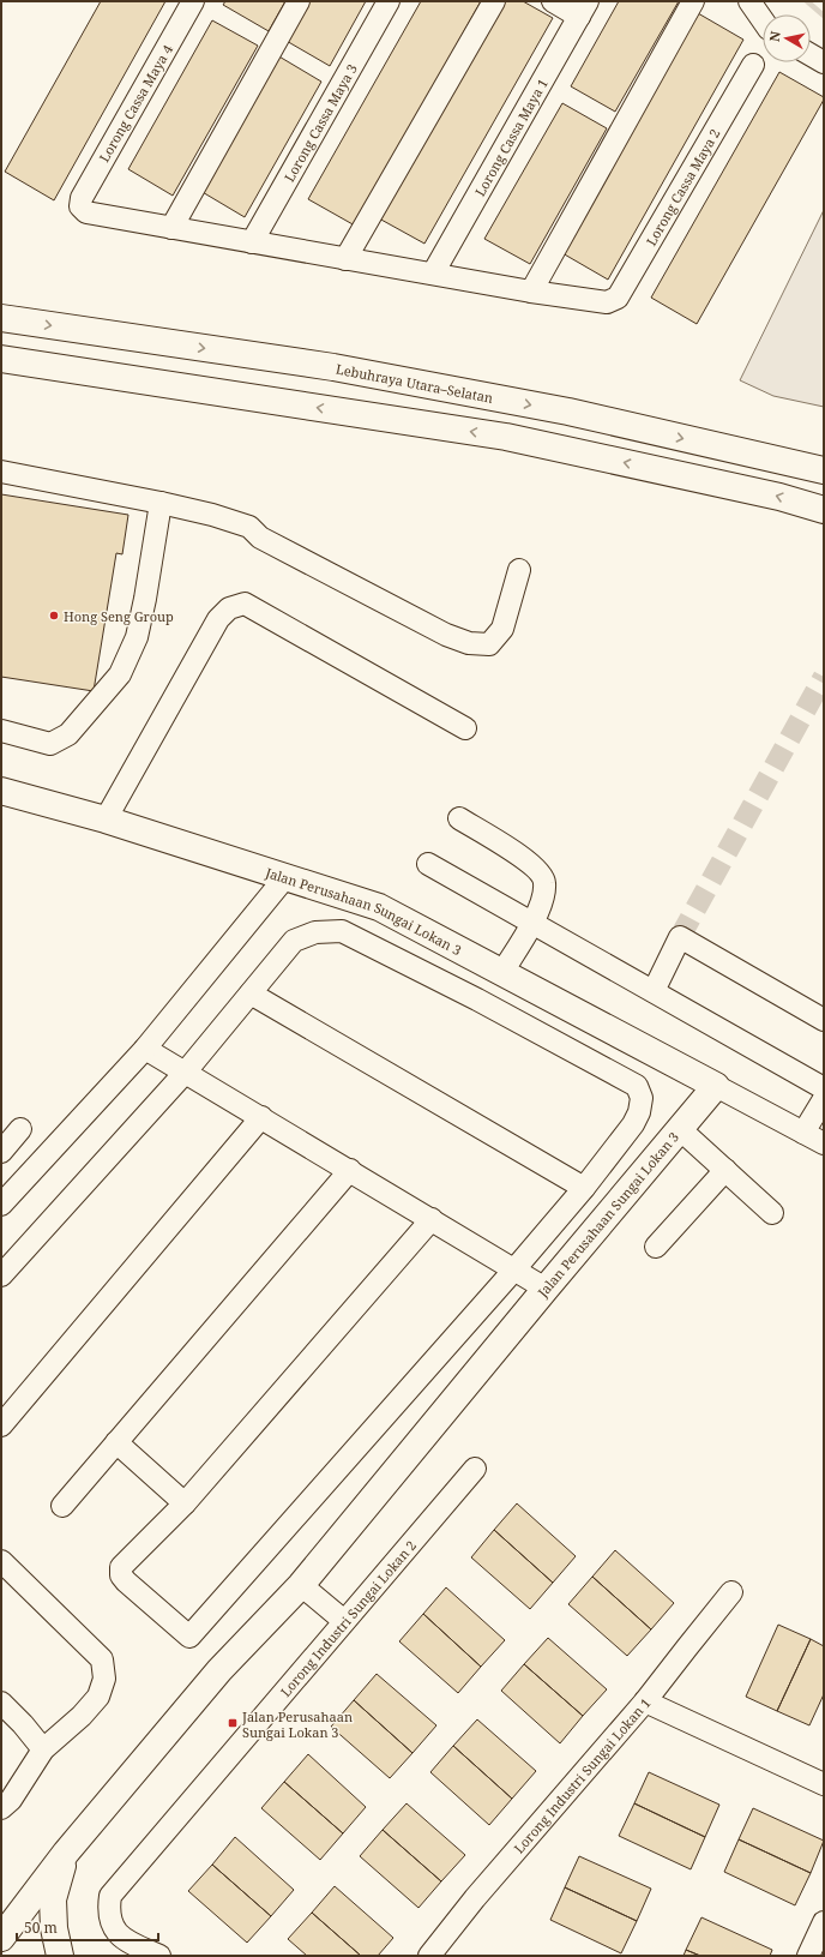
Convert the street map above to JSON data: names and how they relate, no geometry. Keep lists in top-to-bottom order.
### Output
{
  "streets": {
    "main road": ["Lebuhraya Utara–Selatan", "Jalan Perusahaan Sungai Lokan 3"],
    "street": [
      "Lorong Cassa Maya 4",
      "Lorong Cassa Maya 3",
      "Lorong Cassa Maya 1",
      "Lorong Cassa Maya 2",
      "Lorong Industri Sungai Lokan 2",
      "Lorong Industri Sungai Lokan 1"
    ]
  },
  "places": {
    "other": ["Hong Seng Group"],
    "transit": ["Jalan Perusahaan Sungai Lokan 3"]
  },
  "scale_bar": "50 m",
  "north": "left"
}
